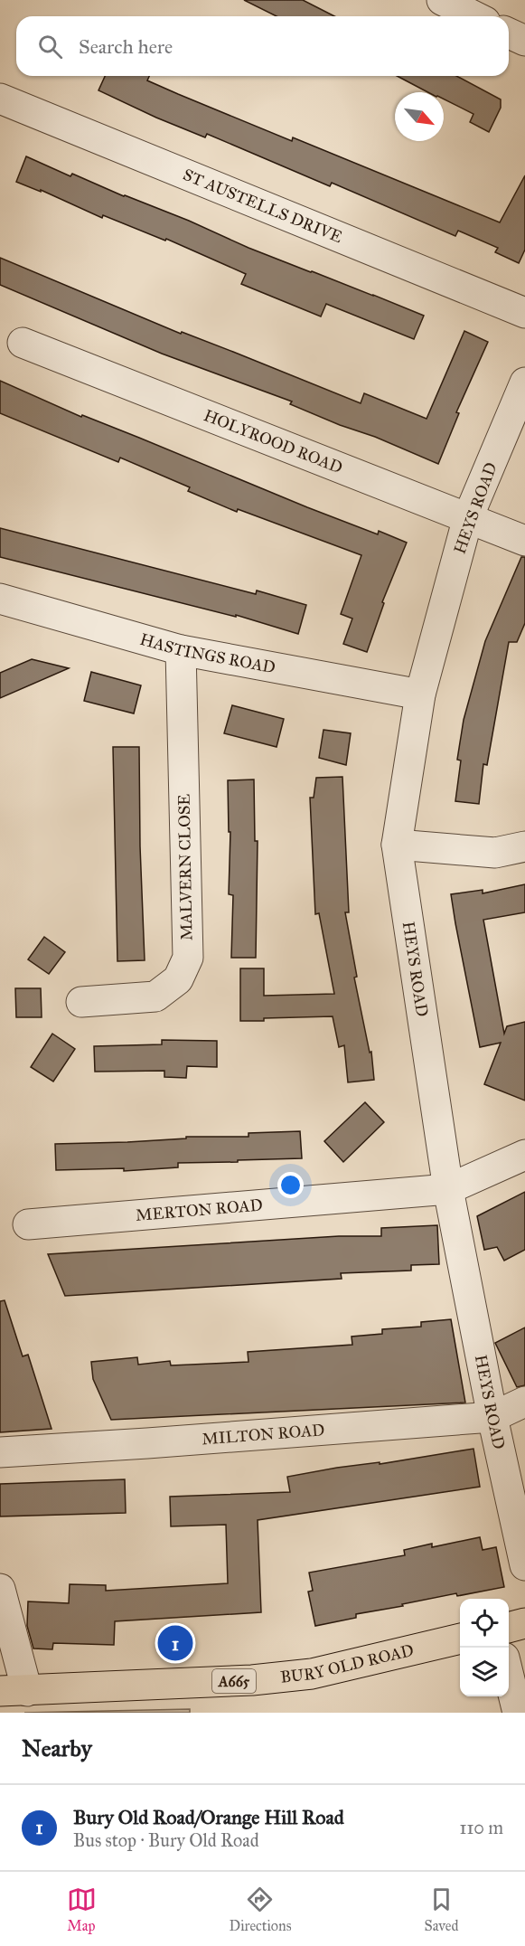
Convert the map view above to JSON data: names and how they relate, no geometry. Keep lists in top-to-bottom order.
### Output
{
  "streets": {
    "main road": ["BURY OLD ROAD", "A665"],
    "street": [
      "ST AUSTELLS DRIVE",
      "HOLYROOD ROAD",
      "HEYS ROAD",
      "HASTINGS ROAD",
      "MALVERN CLOSE",
      "MERTON ROAD",
      "MILTON ROAD"
    ]
  },
  "crossings": [
    ["HOLYROOD ROAD", "HEYS ROAD"],
    ["HEYS ROAD", "HASTINGS ROAD"],
    ["HEYS ROAD", "MERTON ROAD"],
    ["HEYS ROAD", "MILTON ROAD"],
    ["HASTINGS ROAD", "MALVERN CLOSE"]
  ],
  "north": "bottom right",
  "page": {
    "search": "Search here",
    "pins": "1",
    "heading": "Nearby",
    "list": [
      {
        "mark": "1",
        "name": "Bury Old Road/Orange Hill Road",
        "note": "Bus stop · Bury Old Road",
        "value": "110 m"
      }
    ],
    "nav": ["Map", "Directions", "Saved"]
  }
}
